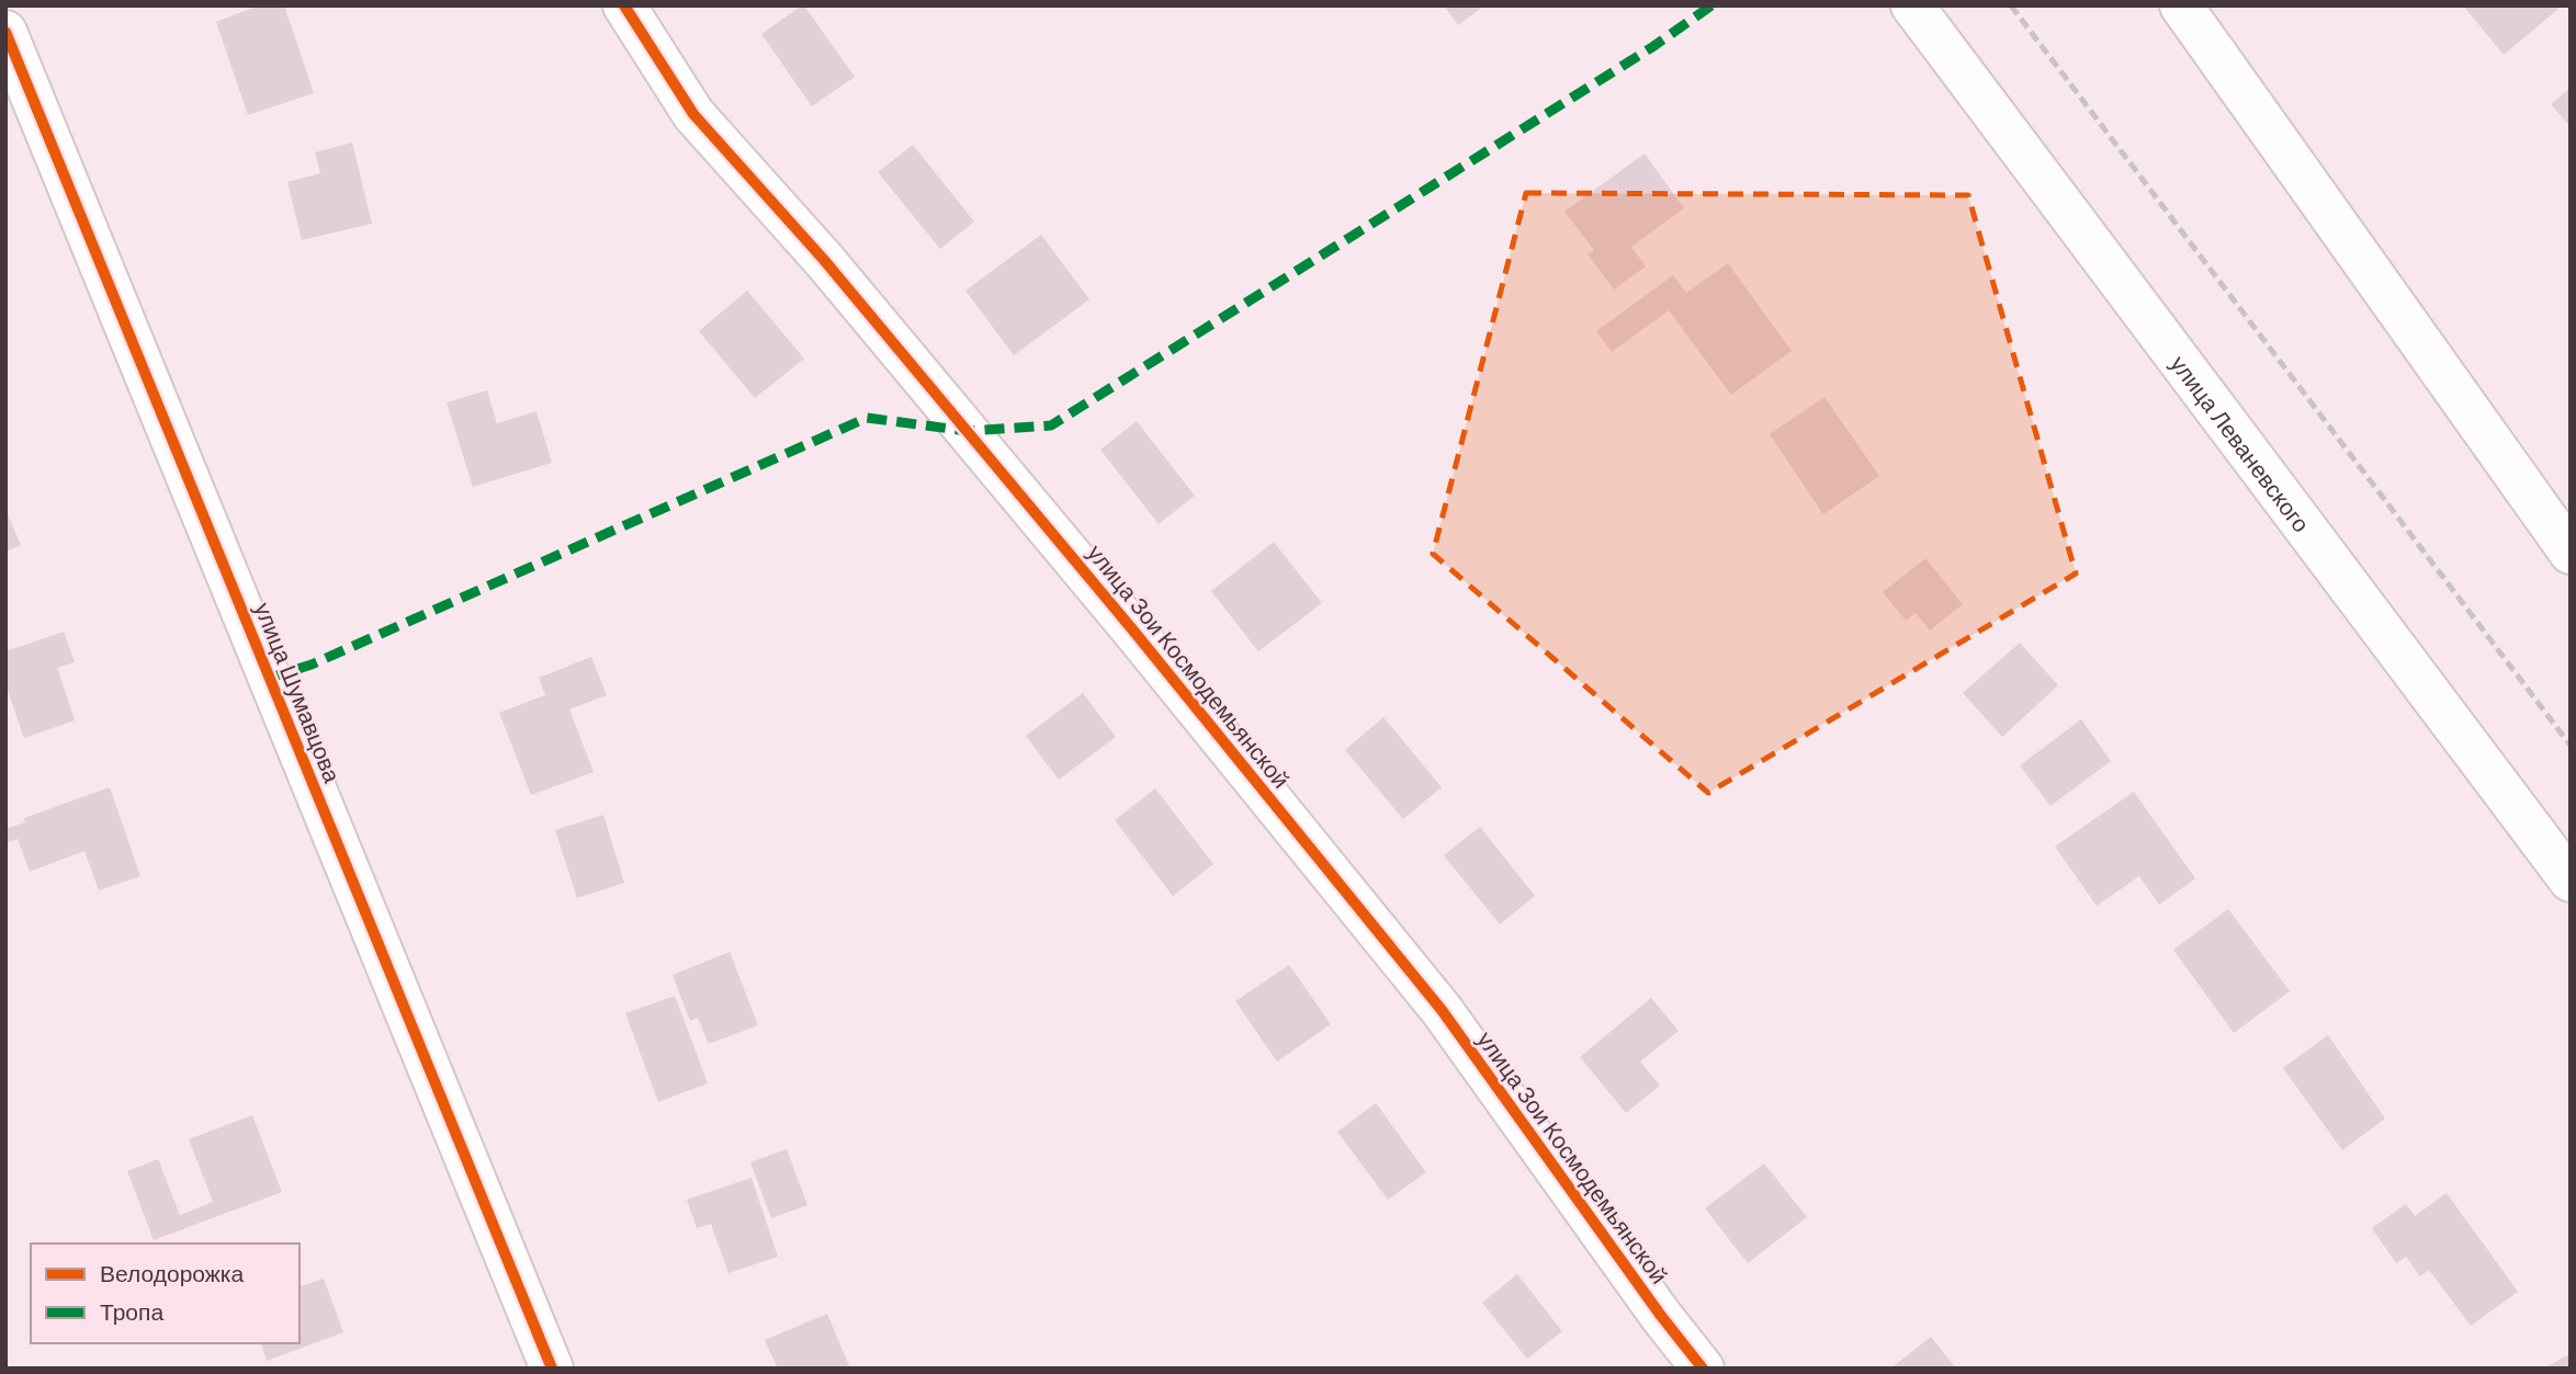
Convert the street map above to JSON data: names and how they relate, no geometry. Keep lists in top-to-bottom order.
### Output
{
  "streets": {
    "street": ["улица Леваневского", "улица Зои Космодемьянской", "улица Шумавцова"]
  },
  "legend": ["Велодорожка", "Тропа"]
}
